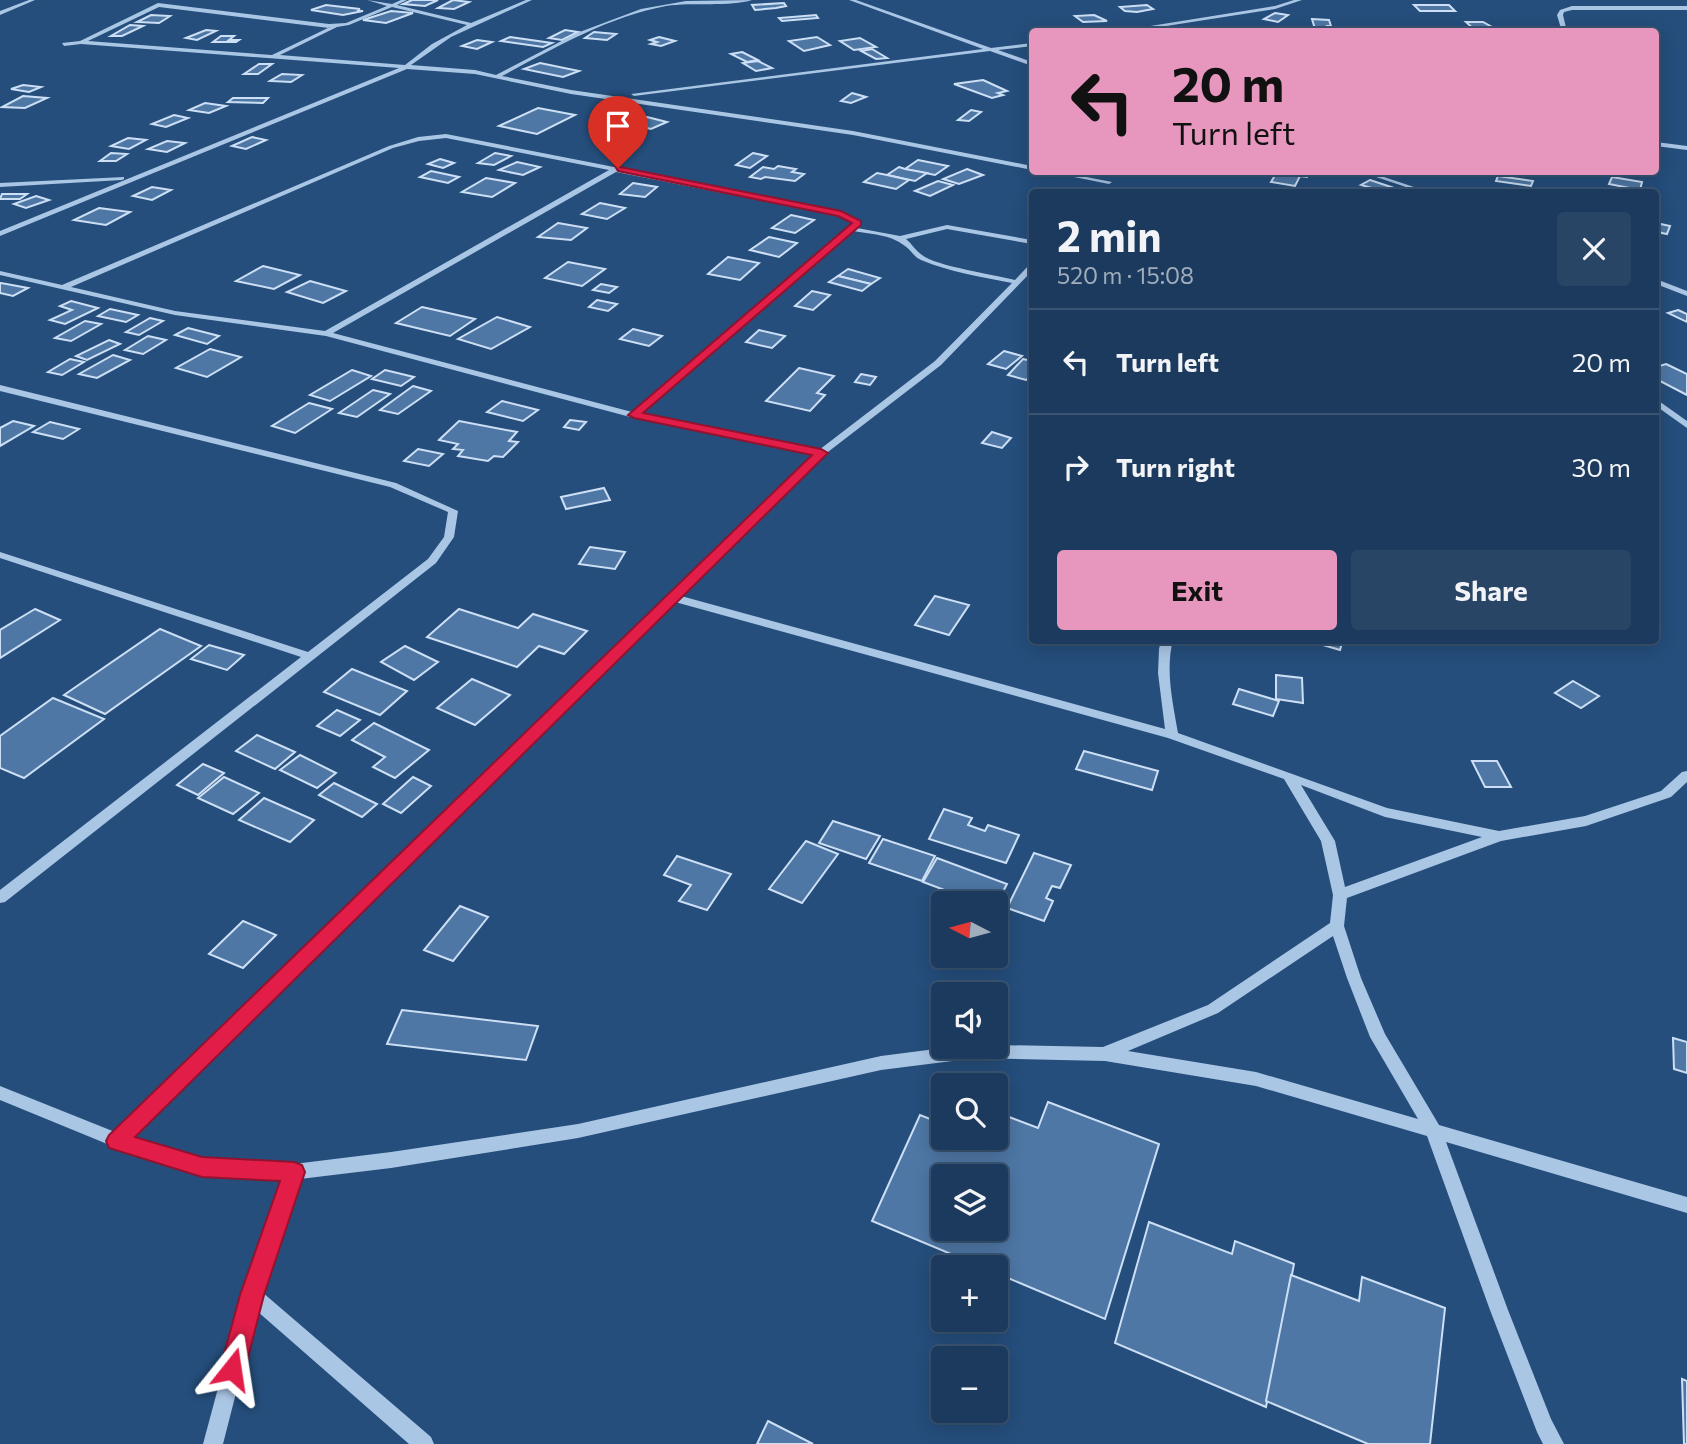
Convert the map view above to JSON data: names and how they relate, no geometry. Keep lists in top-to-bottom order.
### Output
{
  "north": "left",
  "page": {
    "turn": ["20 m", "Turn left"],
    "heading": ["2 min", "520 m · 15:08"],
    "list": [
      {
        "name": "Turn left",
        "value": "20 m"
      },
      {
        "name": "Turn right",
        "value": "30 m"
      }
    ],
    "buttons": ["Exit", "Share"],
    "map_buttons": ["+", "−"]
  }
}
